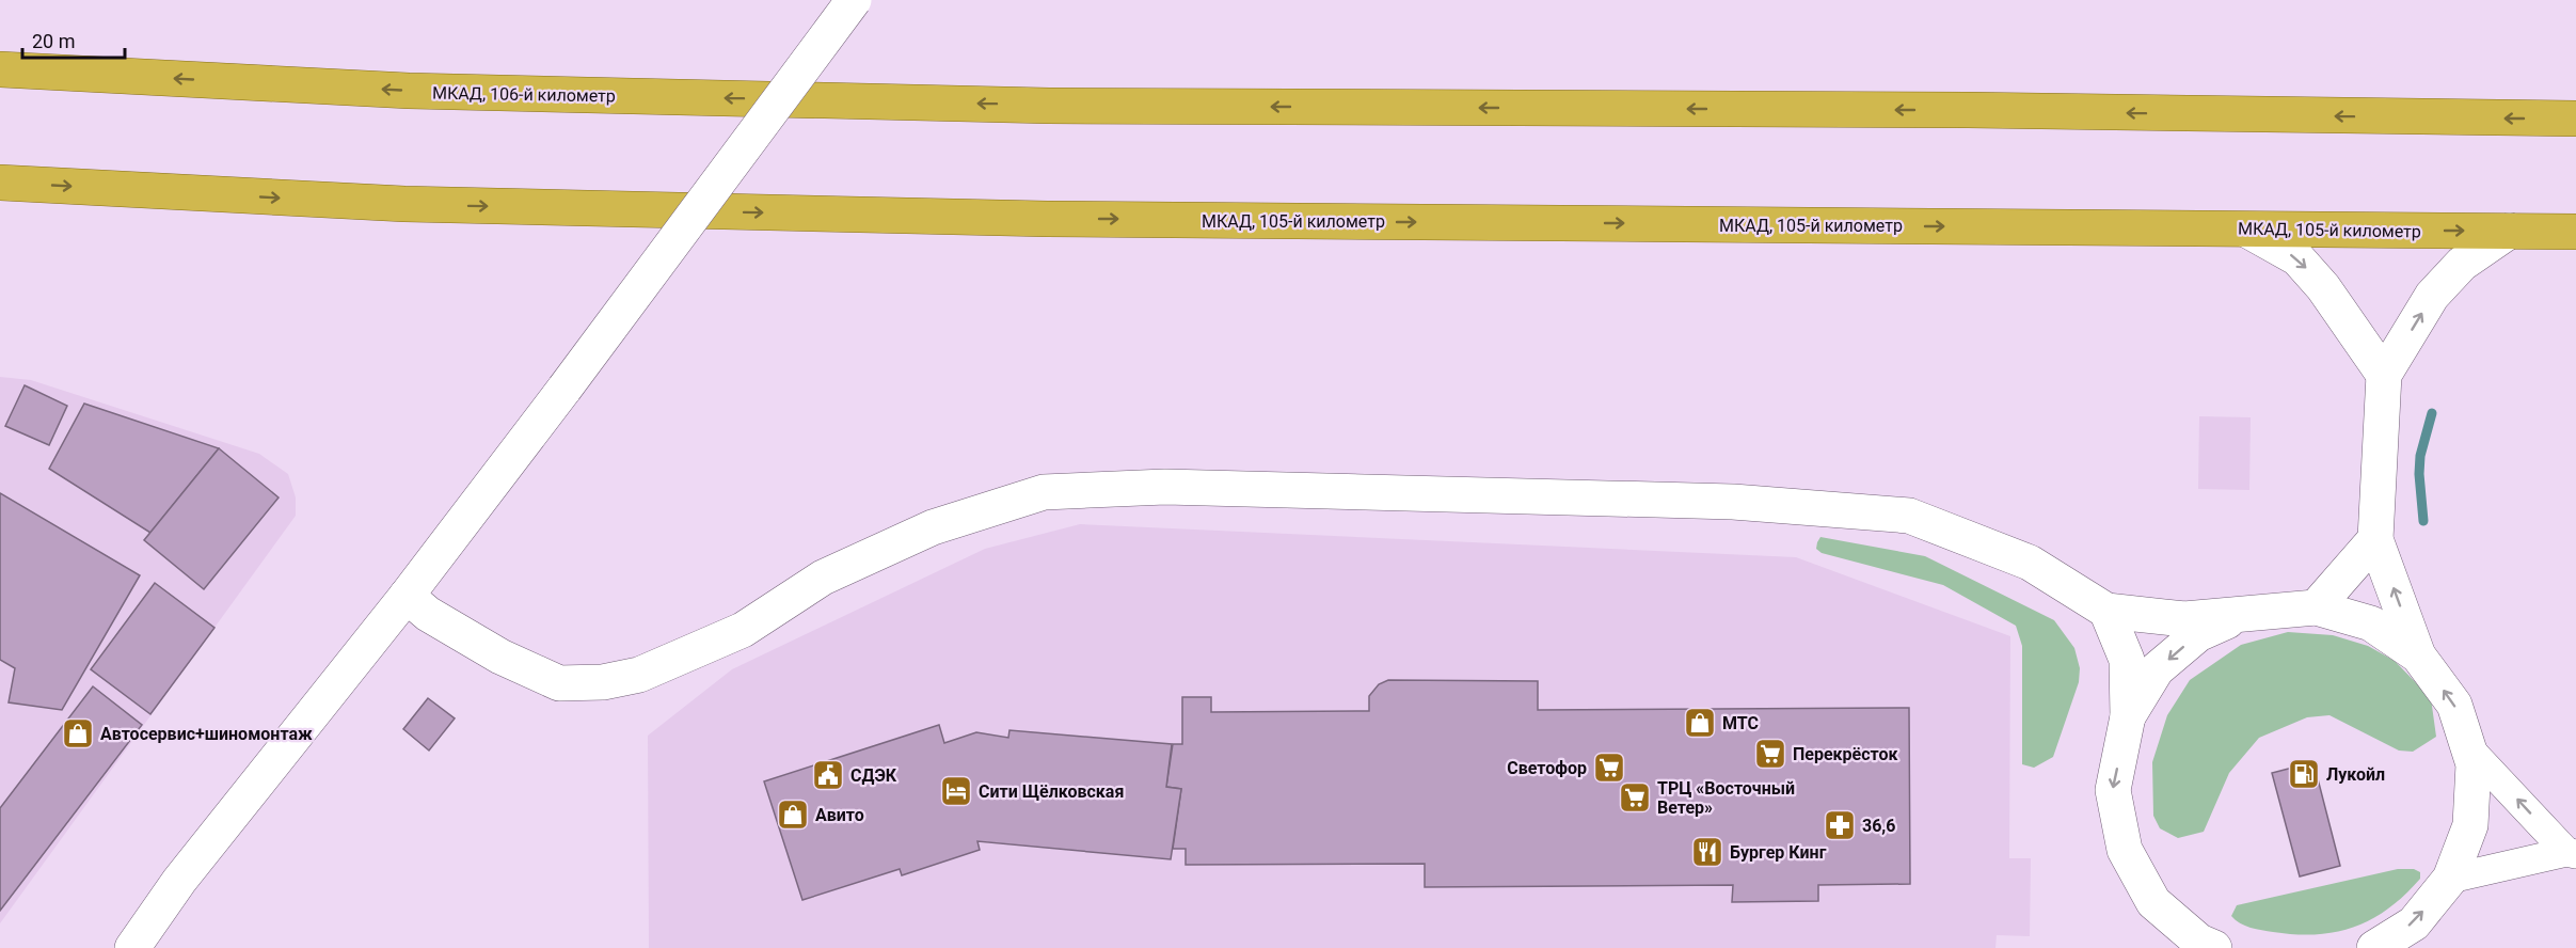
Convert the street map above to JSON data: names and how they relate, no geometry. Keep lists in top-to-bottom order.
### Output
{
  "streets": {
    "highway": ["МКАД, 106-й километр", "МКАД, 105-й километр"]
  },
  "one_way": ["МКАД, 106-й километр", "МКАД, 105-й километр"],
  "places": {
    "shop": ["МТС", "Автосервис+шиномонтаж", "Авито"],
    "supermarket": ["Перекрёсток", "Светофор", "ТРЦ «Восточный Ветер»"],
    "fuel station": ["Лукойл"],
    "public building": ["СДЭК"],
    "hotel": ["Сити Щёлковская"],
    "pharmacy": ["36,6"],
    "restaurant": ["Бургер Кинг"]
  },
  "scale_bar": "20 m"
}
